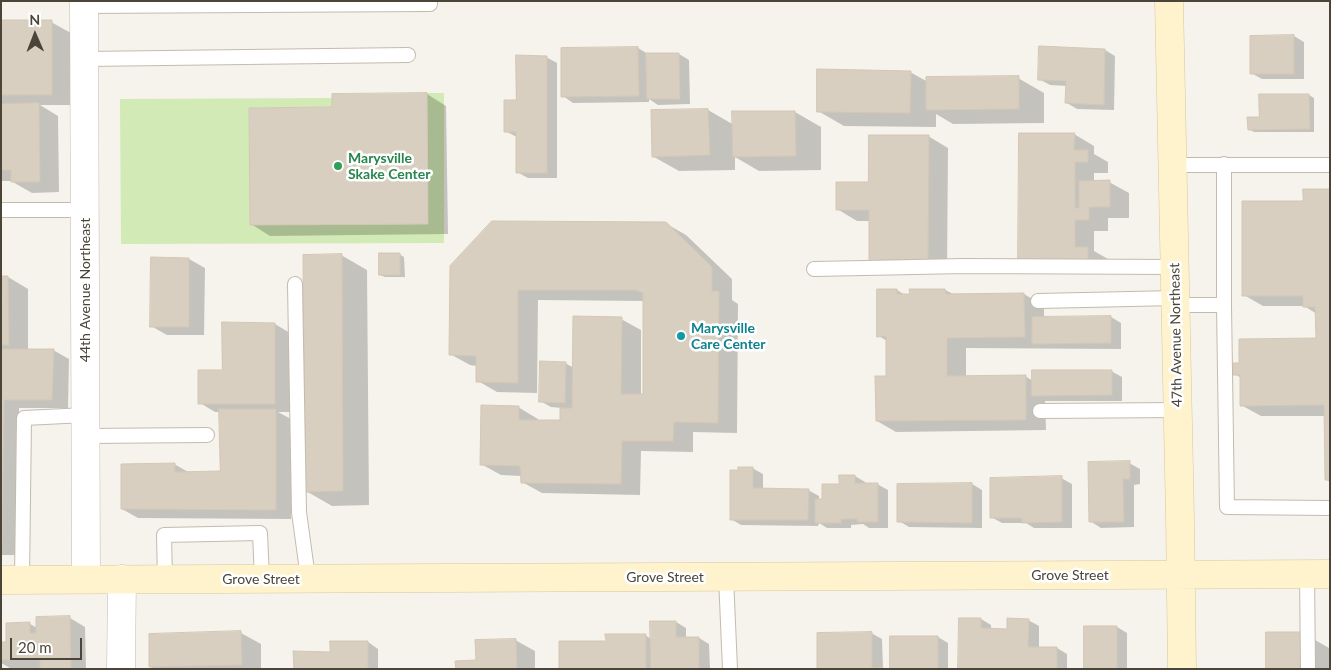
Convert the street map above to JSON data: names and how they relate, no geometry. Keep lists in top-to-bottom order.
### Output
{
  "streets": {
    "street": ["44th Avenue Northeast", "47th Avenue Northeast", "Grove Street"]
  },
  "crossings": [
    ["44th Avenue Northeast", "Grove Street"],
    ["47th Avenue Northeast", "Grove Street"]
  ],
  "places": ["Marysville Skake Center", "Marysville Care Center"],
  "scale_bar": "20 m",
  "north": "top"
}
